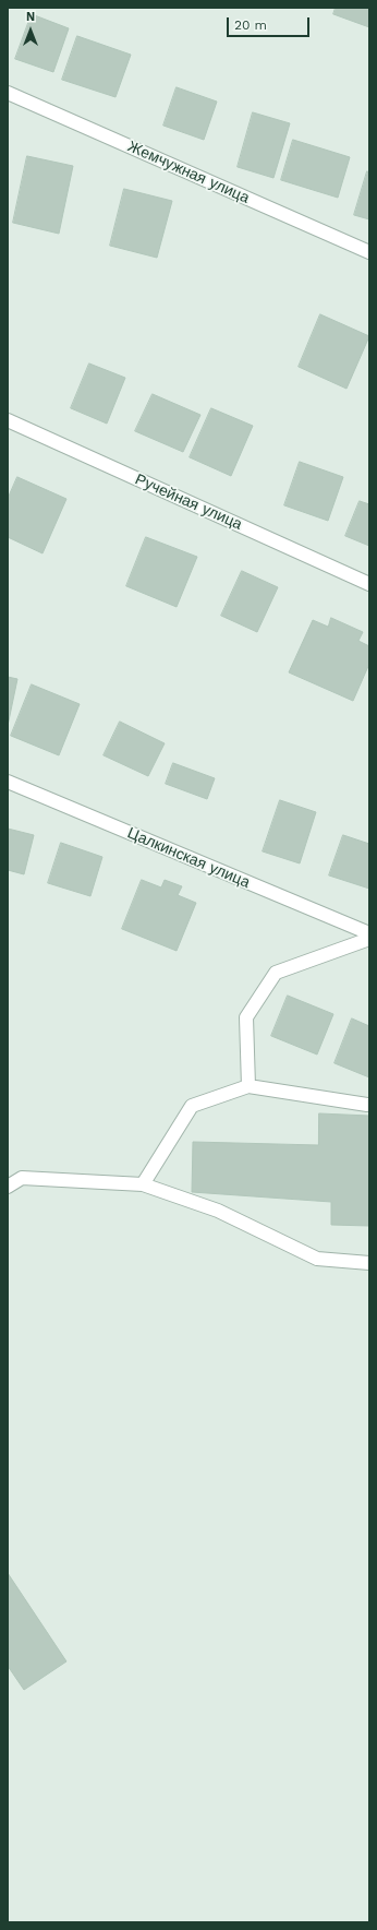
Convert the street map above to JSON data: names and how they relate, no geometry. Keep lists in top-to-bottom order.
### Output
{
  "streets": {
    "street": ["Жемчужная улица", "Ручейная улица", "Цалкинская улица"]
  },
  "scale_bar": "20 m",
  "north": "top"
}
